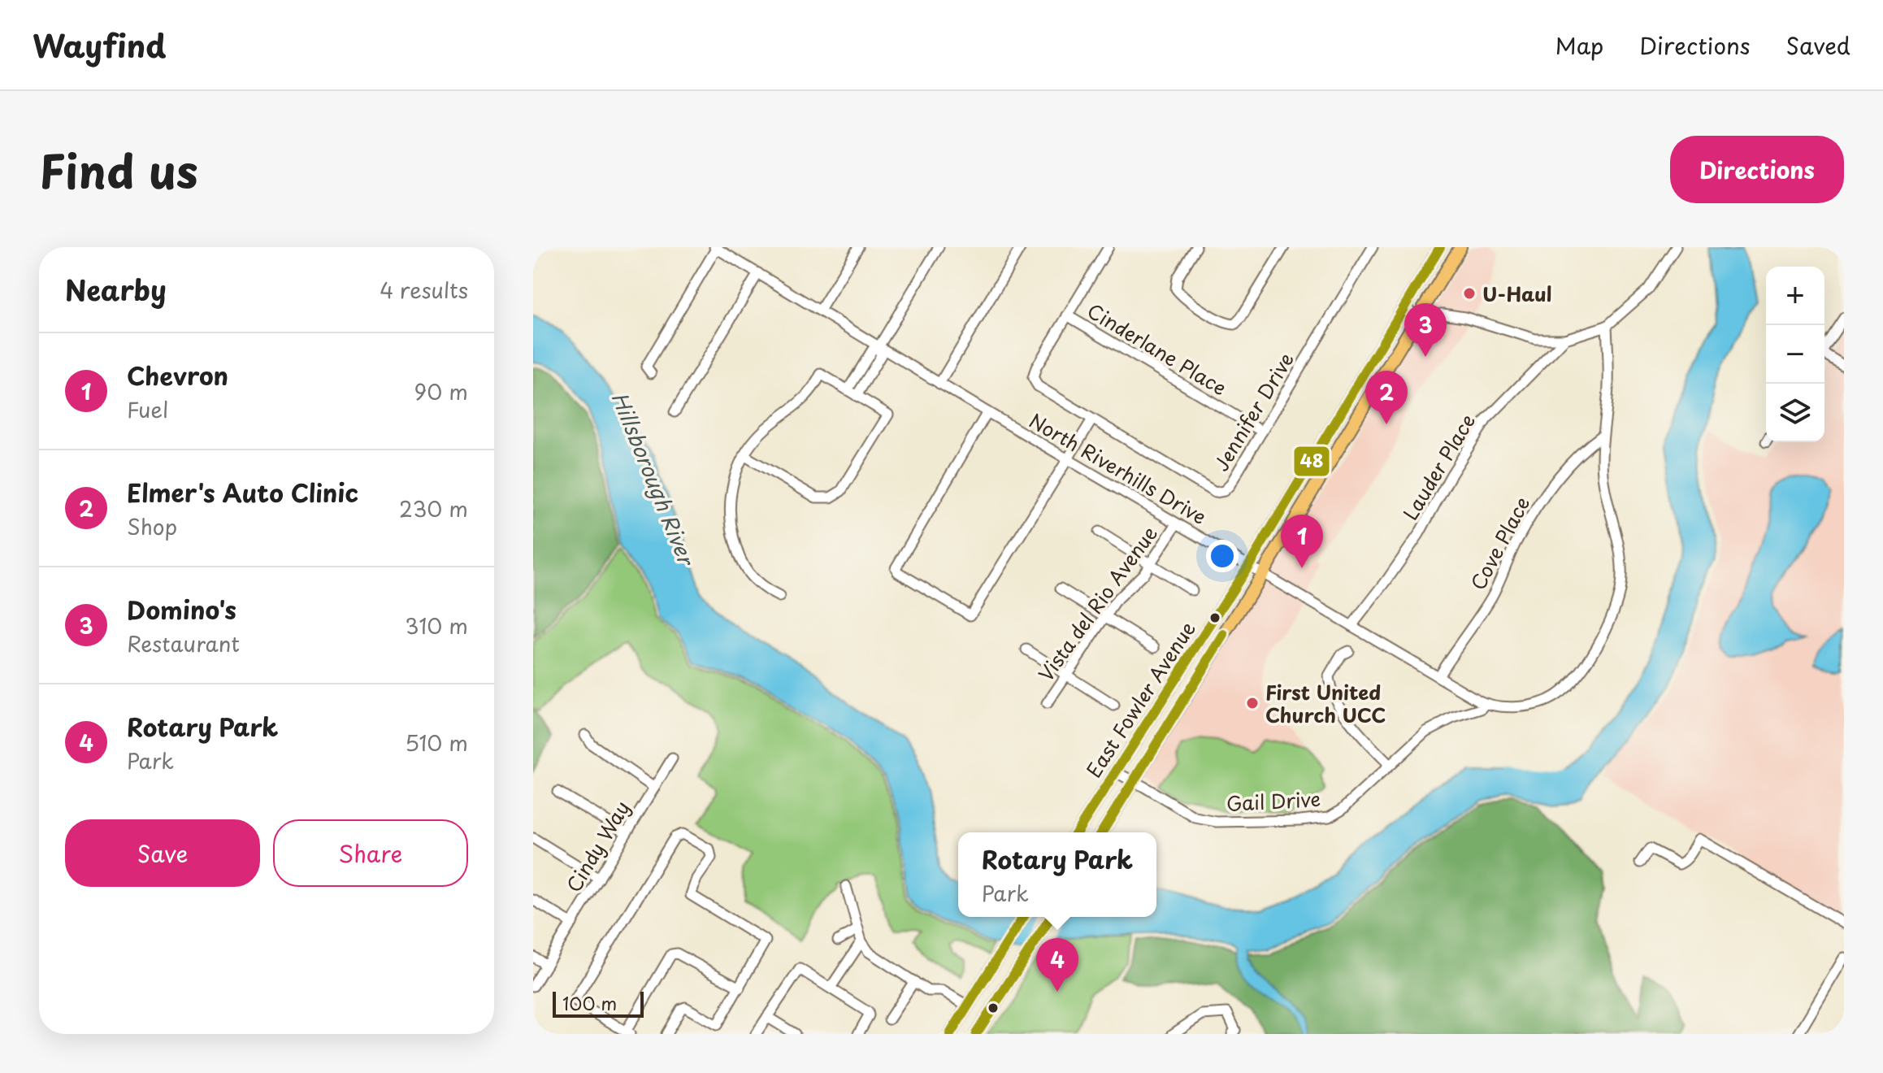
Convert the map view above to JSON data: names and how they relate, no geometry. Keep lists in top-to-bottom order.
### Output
{
  "streets": {
    "main road": ["East Fowler Avenue"],
    "street": [
      "Cinderlane Place",
      "Jennifer Drive",
      "Lauder Place",
      "North Riverhills Drive",
      "Cove Place",
      "Vista del Rio Avenue",
      "Gail Drive",
      "Cindy Way"
    ]
  },
  "crossings": [
    ["Cinderlane Place", "Jennifer Drive"],
    ["Lauder Place", "North Riverhills Drive"],
    ["North Riverhills Drive", "Cove Place"],
    ["North Riverhills Drive", "Vista del Rio Avenue"],
    ["North Riverhills Drive", "East Fowler Avenue"],
    ["North Riverhills Drive", "Gail Drive"],
    ["East Fowler Avenue", "Gail Drive"]
  ],
  "water": ["Hillsborough River"],
  "places": ["U-Haul", "First United Church UCC"],
  "lines": ["transit line 48"],
  "scale_bar": "100 m",
  "page": {
    "header": "Wayfind",
    "nav": ["Map", "Directions", "Saved"],
    "title": "Find us",
    "buttons": [
      "Directions",
      ["Save", "Share"]
    ],
    "heading": ["Nearby", "4 results"],
    "map_buttons": ["+", "−"],
    "pins": [
      "3",
      "2",
      "1",
      "4"
    ],
    "list": [
      {
        "mark": "1",
        "name": "Chevron",
        "note": "Fuel",
        "value": "90 m"
      },
      {
        "mark": "2",
        "name": "Elmer's Auto Clinic",
        "note": "Shop",
        "value": "230 m"
      },
      {
        "mark": "3",
        "name": "Domino's",
        "note": "Restaurant",
        "value": "310 m"
      },
      {
        "mark": "4",
        "name": "Rotary Park",
        "note": "Park",
        "value": "510 m"
      }
    ],
    "popup": ["Rotary Park", "Park"],
    "scale": "100 m"
  }
}
